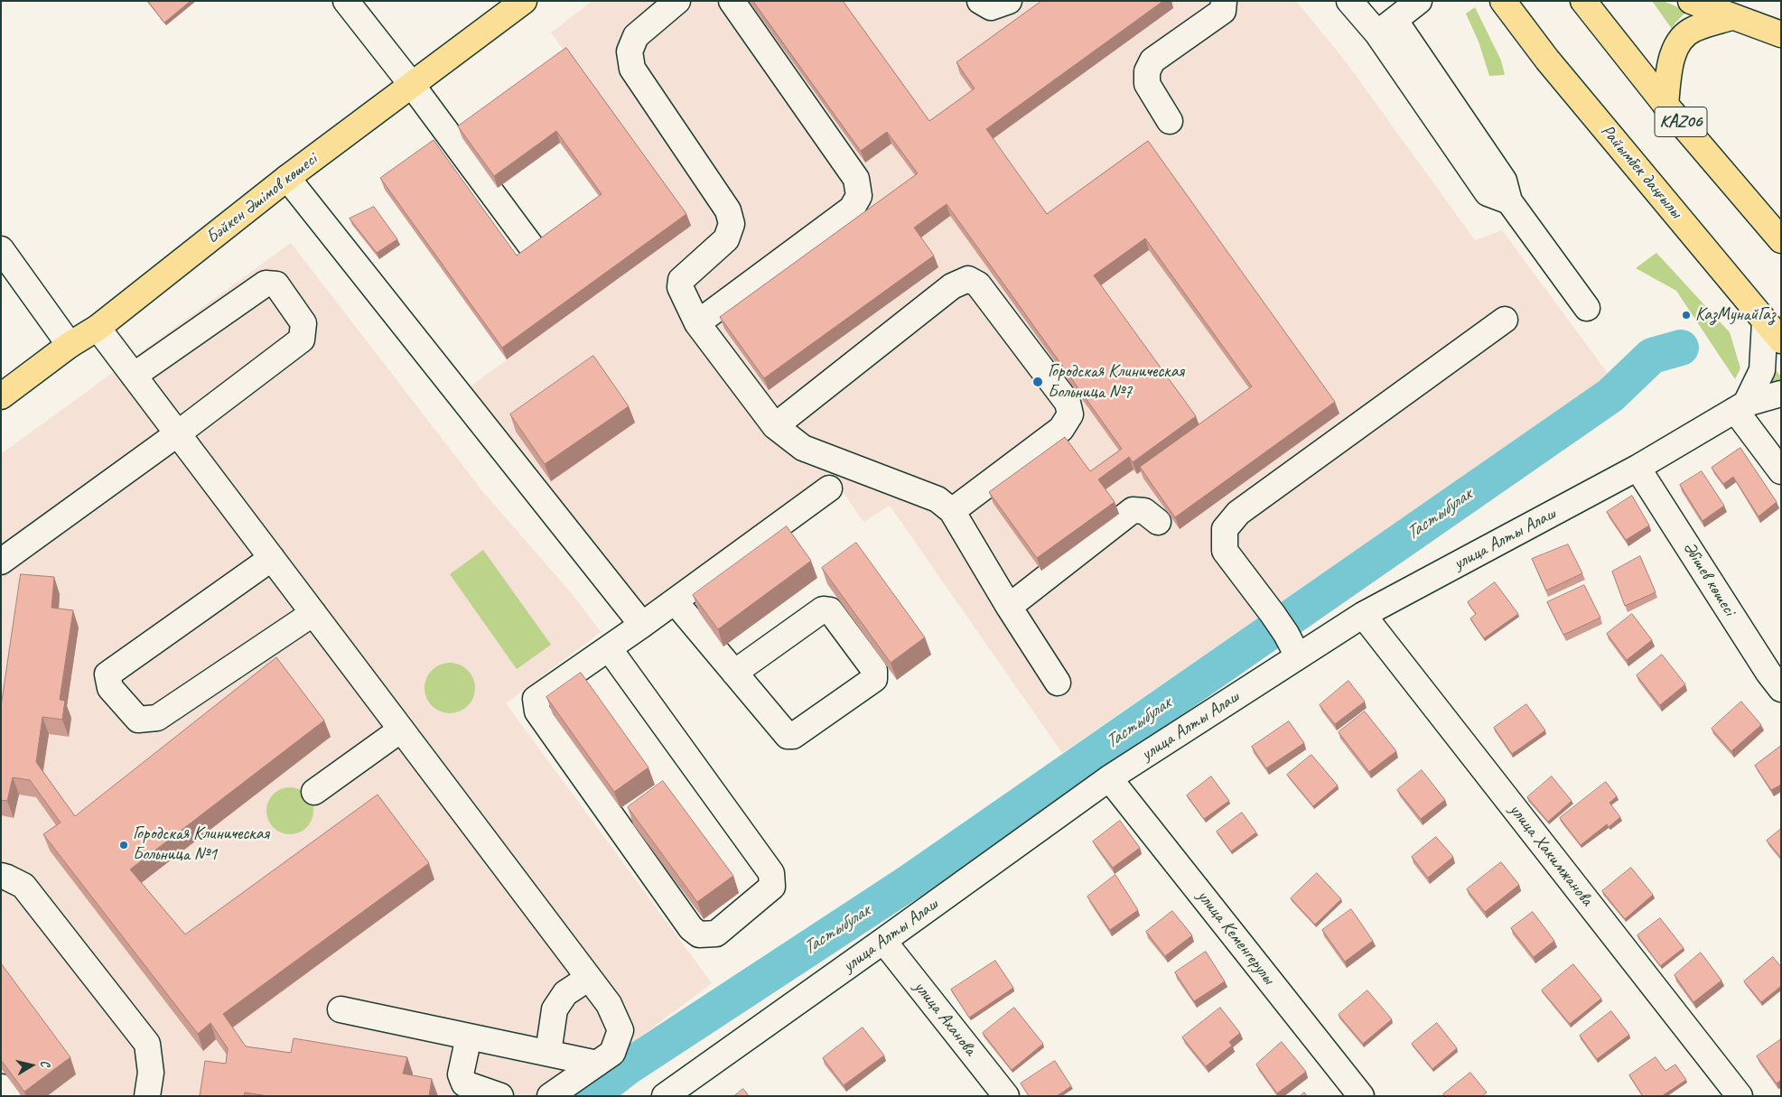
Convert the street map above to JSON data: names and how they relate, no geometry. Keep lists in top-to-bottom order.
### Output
{
  "streets": {
    "main road": ["KАZ06", "Райымбек даңғылы", "Бәйкен Әшімов көшесі"],
    "street": [
      "улица Алты Алаш",
      "Әбішев көшесі",
      "улица Хакимжанова",
      "улица Кеменгерулы",
      "улица Аханова"
    ]
  },
  "crossings": [
    ["улица Алты Алаш", "Әбішев көшесі"],
    ["улица Алты Алаш", "улица Хакимжанова"],
    ["улица Алты Алаш", "улица Кеменгерулы"],
    ["улица Алты Алаш", "улица Аханова"]
  ],
  "water": ["Тастыбулак"],
  "places": ["КазМунайГаз", "Городская Клиническая Больница №7", "Городская Клиническая Больница №1"],
  "north": "right"
}
